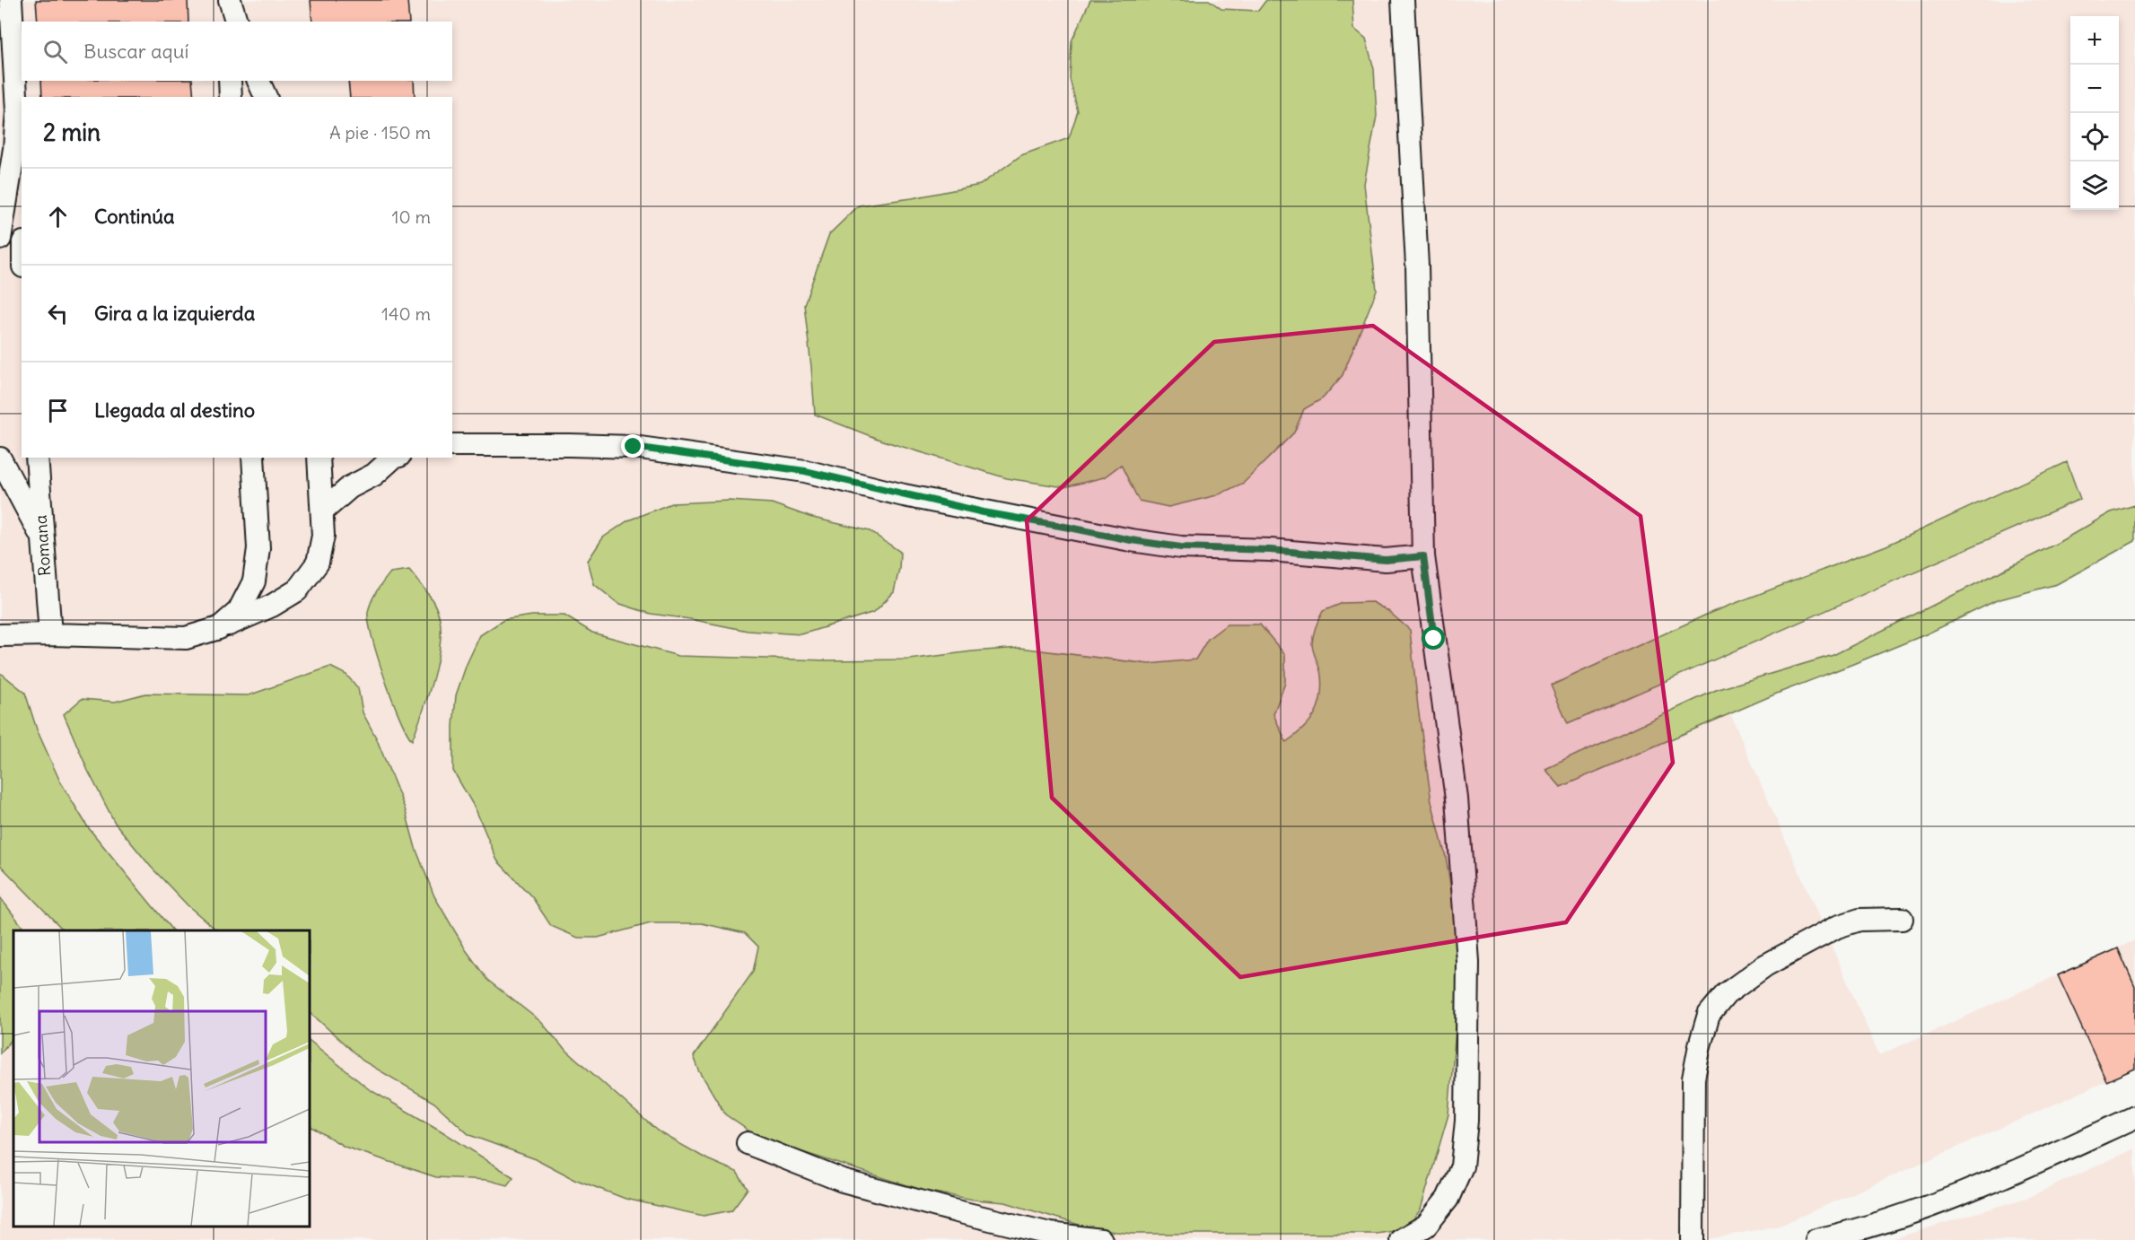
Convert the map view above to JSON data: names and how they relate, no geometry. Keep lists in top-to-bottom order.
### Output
{
  "streets": {
    "lane": ["Romana"]
  },
  "page": {
    "map_buttons": ["+", "−"],
    "search": "Buscar aquí",
    "heading": ["2 min", "A pie · 150 m"],
    "list": [
      ["Continúa", "10 m"],
      ["Gira a la izquierda", "140 m"],
      "Llegada al destino"
    ]
  }
}
